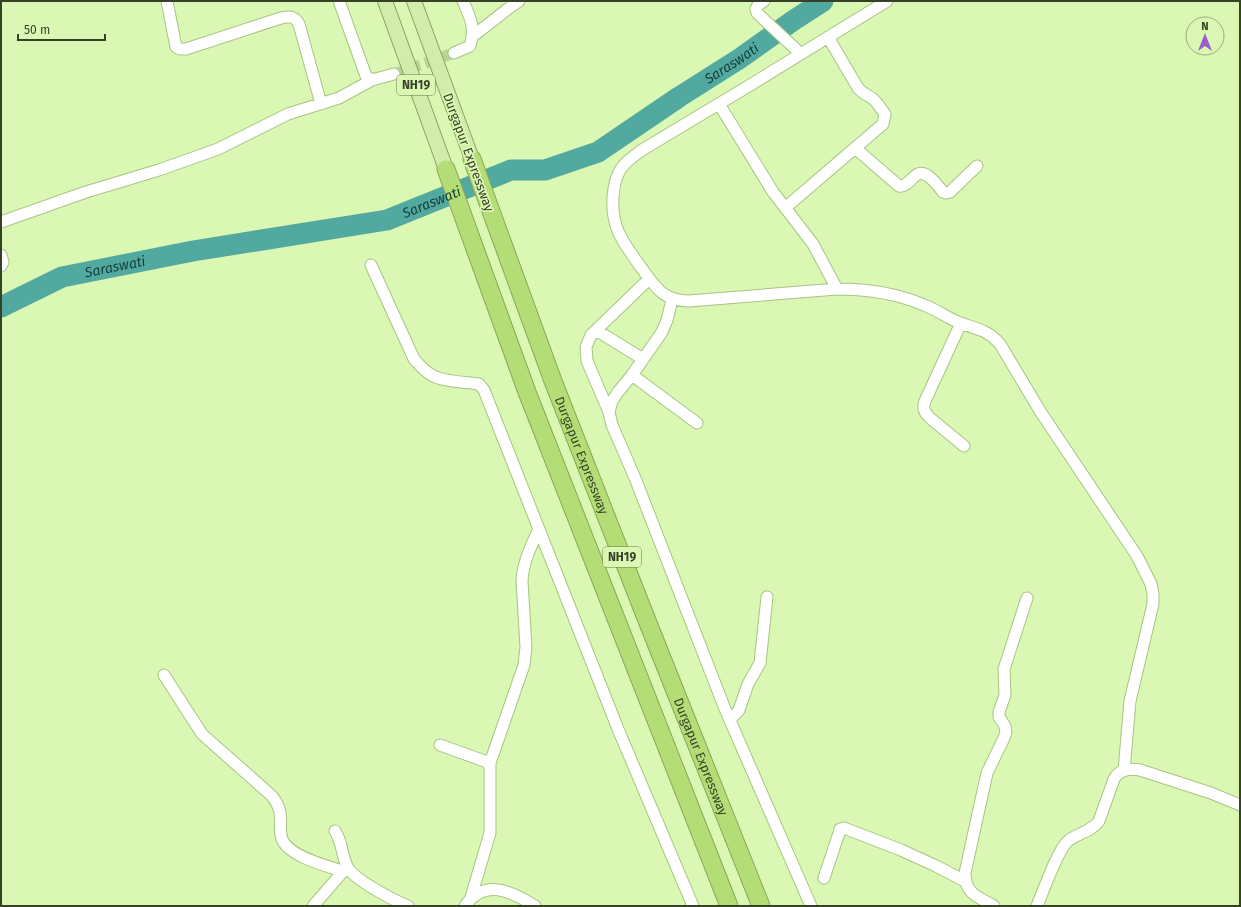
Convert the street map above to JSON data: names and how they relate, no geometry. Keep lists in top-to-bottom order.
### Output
{
  "streets": {
    "highway": ["NH19", "Durgapur Expressway"]
  },
  "water": ["Saraswati"],
  "scale_bar": "50 m",
  "north": "top"
}
